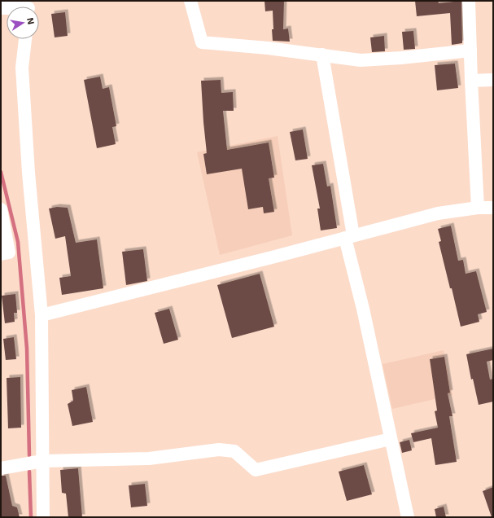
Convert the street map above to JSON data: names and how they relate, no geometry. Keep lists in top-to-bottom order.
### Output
{
  "north": "right"
}
